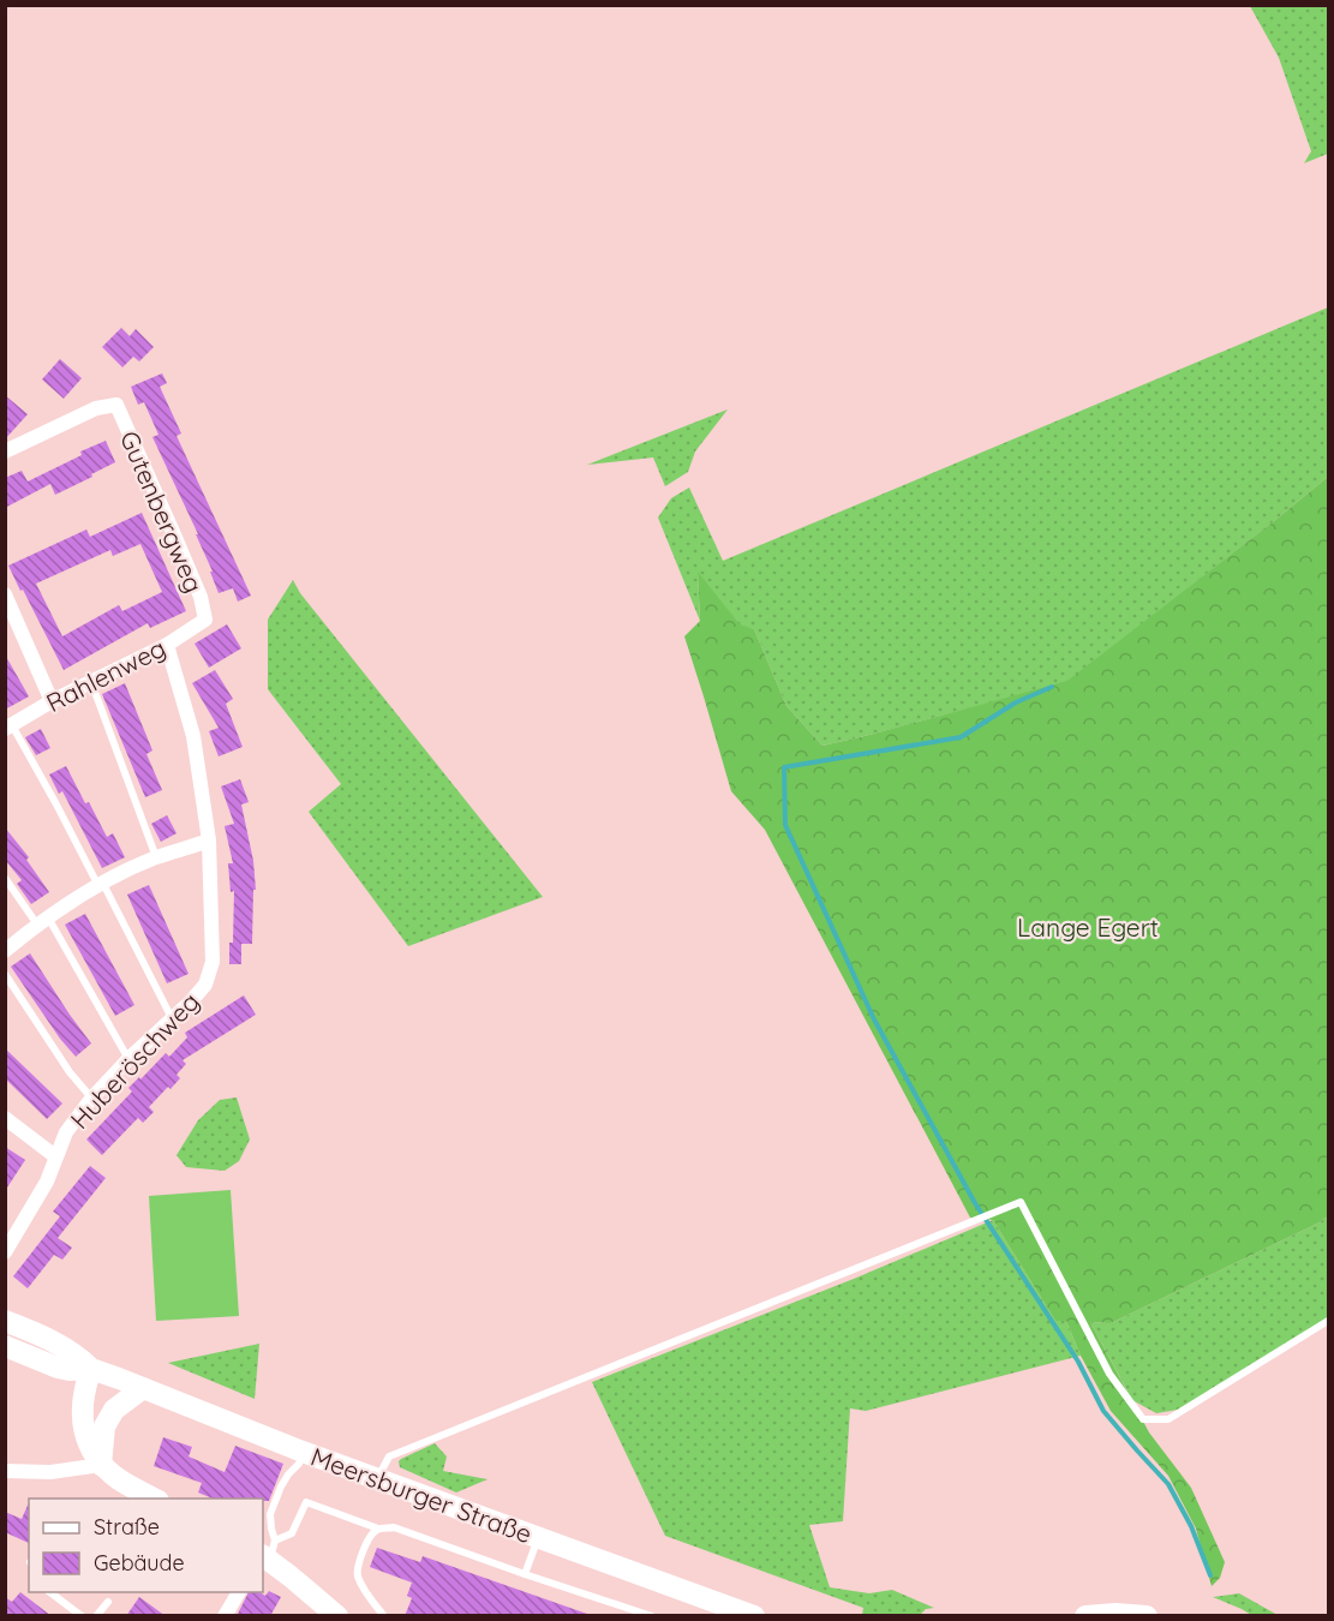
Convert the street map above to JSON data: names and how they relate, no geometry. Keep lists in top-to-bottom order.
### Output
{
  "streets": {
    "street": [
      "Gutenbergweg",
      "Rahlenweg",
      "Huberöschweg",
      "Meersburger Straße"
    ]
  },
  "crossings": [
    ["Gutenbergweg", "Rahlenweg"],
    ["Rahlenweg", "Huberöschweg"]
  ],
  "parks": ["Lange Egert"],
  "legend": ["Straße", "Gebäude"]
}
